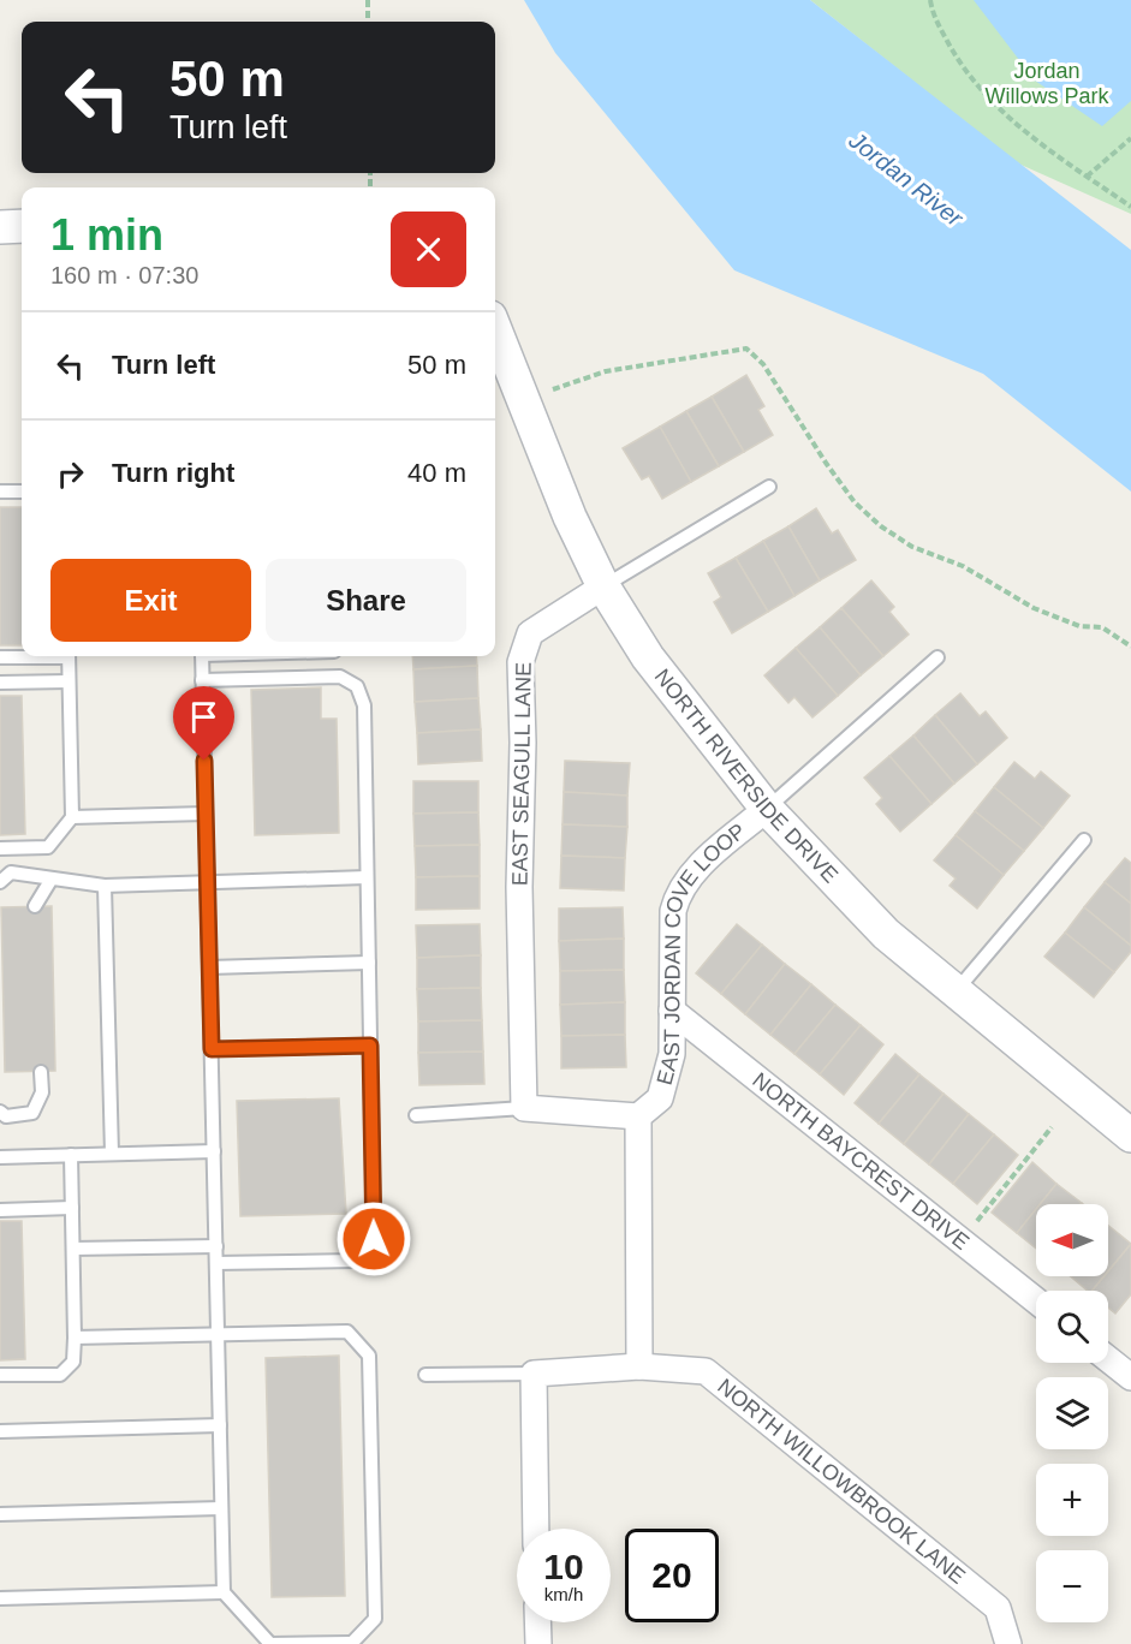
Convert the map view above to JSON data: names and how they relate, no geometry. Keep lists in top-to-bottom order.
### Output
{
  "streets": {
    "street": [
      "EAST SEAGULL LANE",
      "NORTH RIVERSIDE DRIVE",
      "EAST JORDAN COVE LOOP",
      "NORTH BAYCREST DRIVE",
      "NORTH WILLOWBROOK LANE"
    ]
  },
  "crossings": [
    ["EAST SEAGULL LANE", "NORTH RIVERSIDE DRIVE"],
    ["NORTH RIVERSIDE DRIVE", "EAST JORDAN COVE LOOP"],
    ["EAST JORDAN COVE LOOP", "NORTH BAYCREST DRIVE"],
    ["EAST JORDAN COVE LOOP", "NORTH WILLOWBROOK LANE"]
  ],
  "water": ["Jordan River"],
  "parks": ["Jordan Willows Park"],
  "north": "left",
  "page": {
    "turn": ["50 m", "Turn left"],
    "heading": ["1 min", "160 m · 07:30"],
    "list": [
      {
        "name": "Turn left",
        "value": "50 m"
      },
      {
        "name": "Turn right",
        "value": "40 m"
      }
    ],
    "buttons": ["Exit", "Share"],
    "map_buttons": ["+", "−"],
    "speed": "10 km/h",
    "limit": "20"
  }
}
